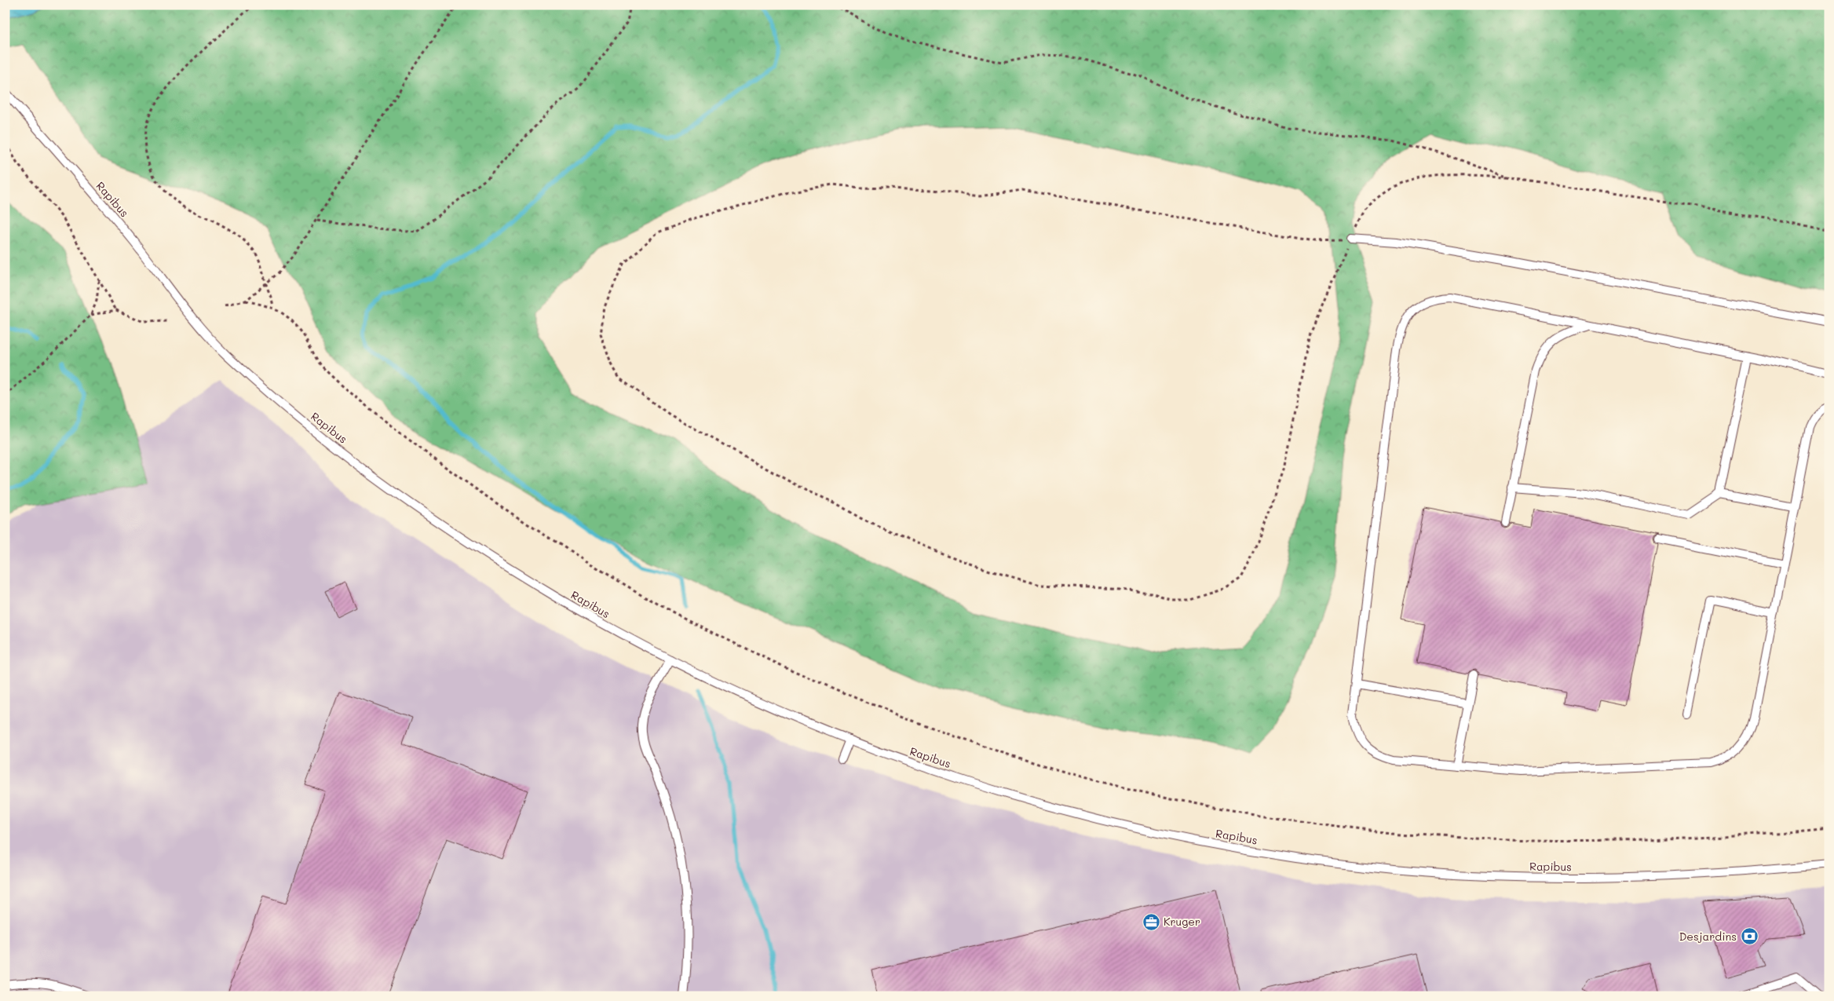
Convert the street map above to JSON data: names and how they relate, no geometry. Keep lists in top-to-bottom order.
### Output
{
  "streets": {
    "lane": ["Rapibus"]
  },
  "places": {
    "office": ["Kruger"],
    "bank": ["Desjardins"]
  }
}
